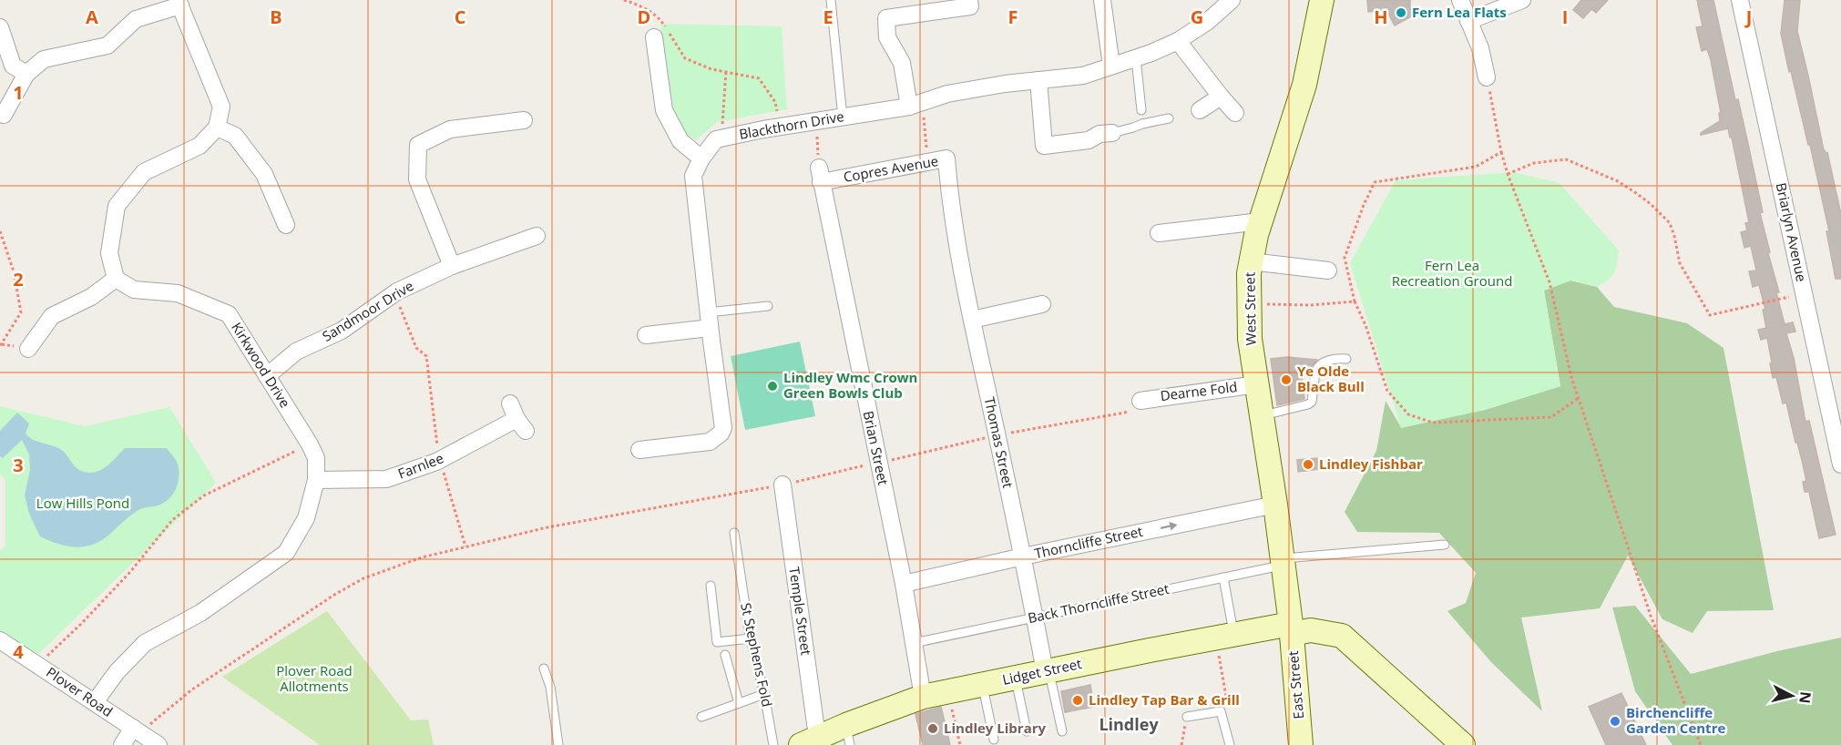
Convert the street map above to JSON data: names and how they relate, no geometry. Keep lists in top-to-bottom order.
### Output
{
  "streets": {
    "street": [
      "Blackthorn Drive",
      "Copres Avenue",
      "Briarlyn Avenue",
      "West Street",
      "Sandmoor Drive",
      "Kirkwood Drive",
      "Dearne Fold",
      "Thomas Street",
      "Brian Street",
      "Farnlee",
      "Thorncliffe Street",
      "Temple Street",
      "Lidget Street",
      "East Street",
      "Plover Road"
    ],
    "lane": ["Back Thorncliffe Street", "St Stephens Fold"]
  },
  "crossings": [
    ["Copres Avenue", "Thomas Street"],
    ["Copres Avenue", "Brian Street"],
    ["West Street", "Dearne Fold"],
    ["West Street", "Thorncliffe Street"],
    ["West Street", "Back Thorncliffe Street"],
    ["West Street", "Lidget Street"],
    ["West Street", "East Street"],
    ["Sandmoor Drive", "Kirkwood Drive"],
    ["Kirkwood Drive", "Farnlee"],
    ["Kirkwood Drive", "Plover Road"],
    ["Thomas Street", "Thorncliffe Street"],
    ["Thomas Street", "Back Thorncliffe Street"],
    ["Thomas Street", "Lidget Street"],
    ["Brian Street", "Thorncliffe Street"],
    ["Brian Street", "Back Thorncliffe Street"],
    ["Brian Street", "Lidget Street"],
    ["Temple Street", "Lidget Street"],
    ["Lidget Street", "East Street"]
  ],
  "one_way": ["Thorncliffe Street"],
  "districts": ["Lindley"],
  "parks": ["Fern Lea Recreation Ground", "Low Hills Pond", "Plover Road Allotments"],
  "places": [
    "Fern Lea Flats",
    "Ye Olde Black Bull",
    "Lindley Wmc Crown Green Bowls Club",
    "Lindley Fishbar",
    "Lindley Tap Bar & Grill",
    "Birchencliffe Garden Centre",
    "Lindley Library"
  ],
  "north": "right",
  "grid": {
    "columns": [
      "A",
      "B",
      "C",
      "D",
      "E",
      "F",
      "G",
      "H",
      "I",
      "J"
    ],
    "rows": [
      "1",
      "2",
      "3",
      "4"
    ]
  }
}
